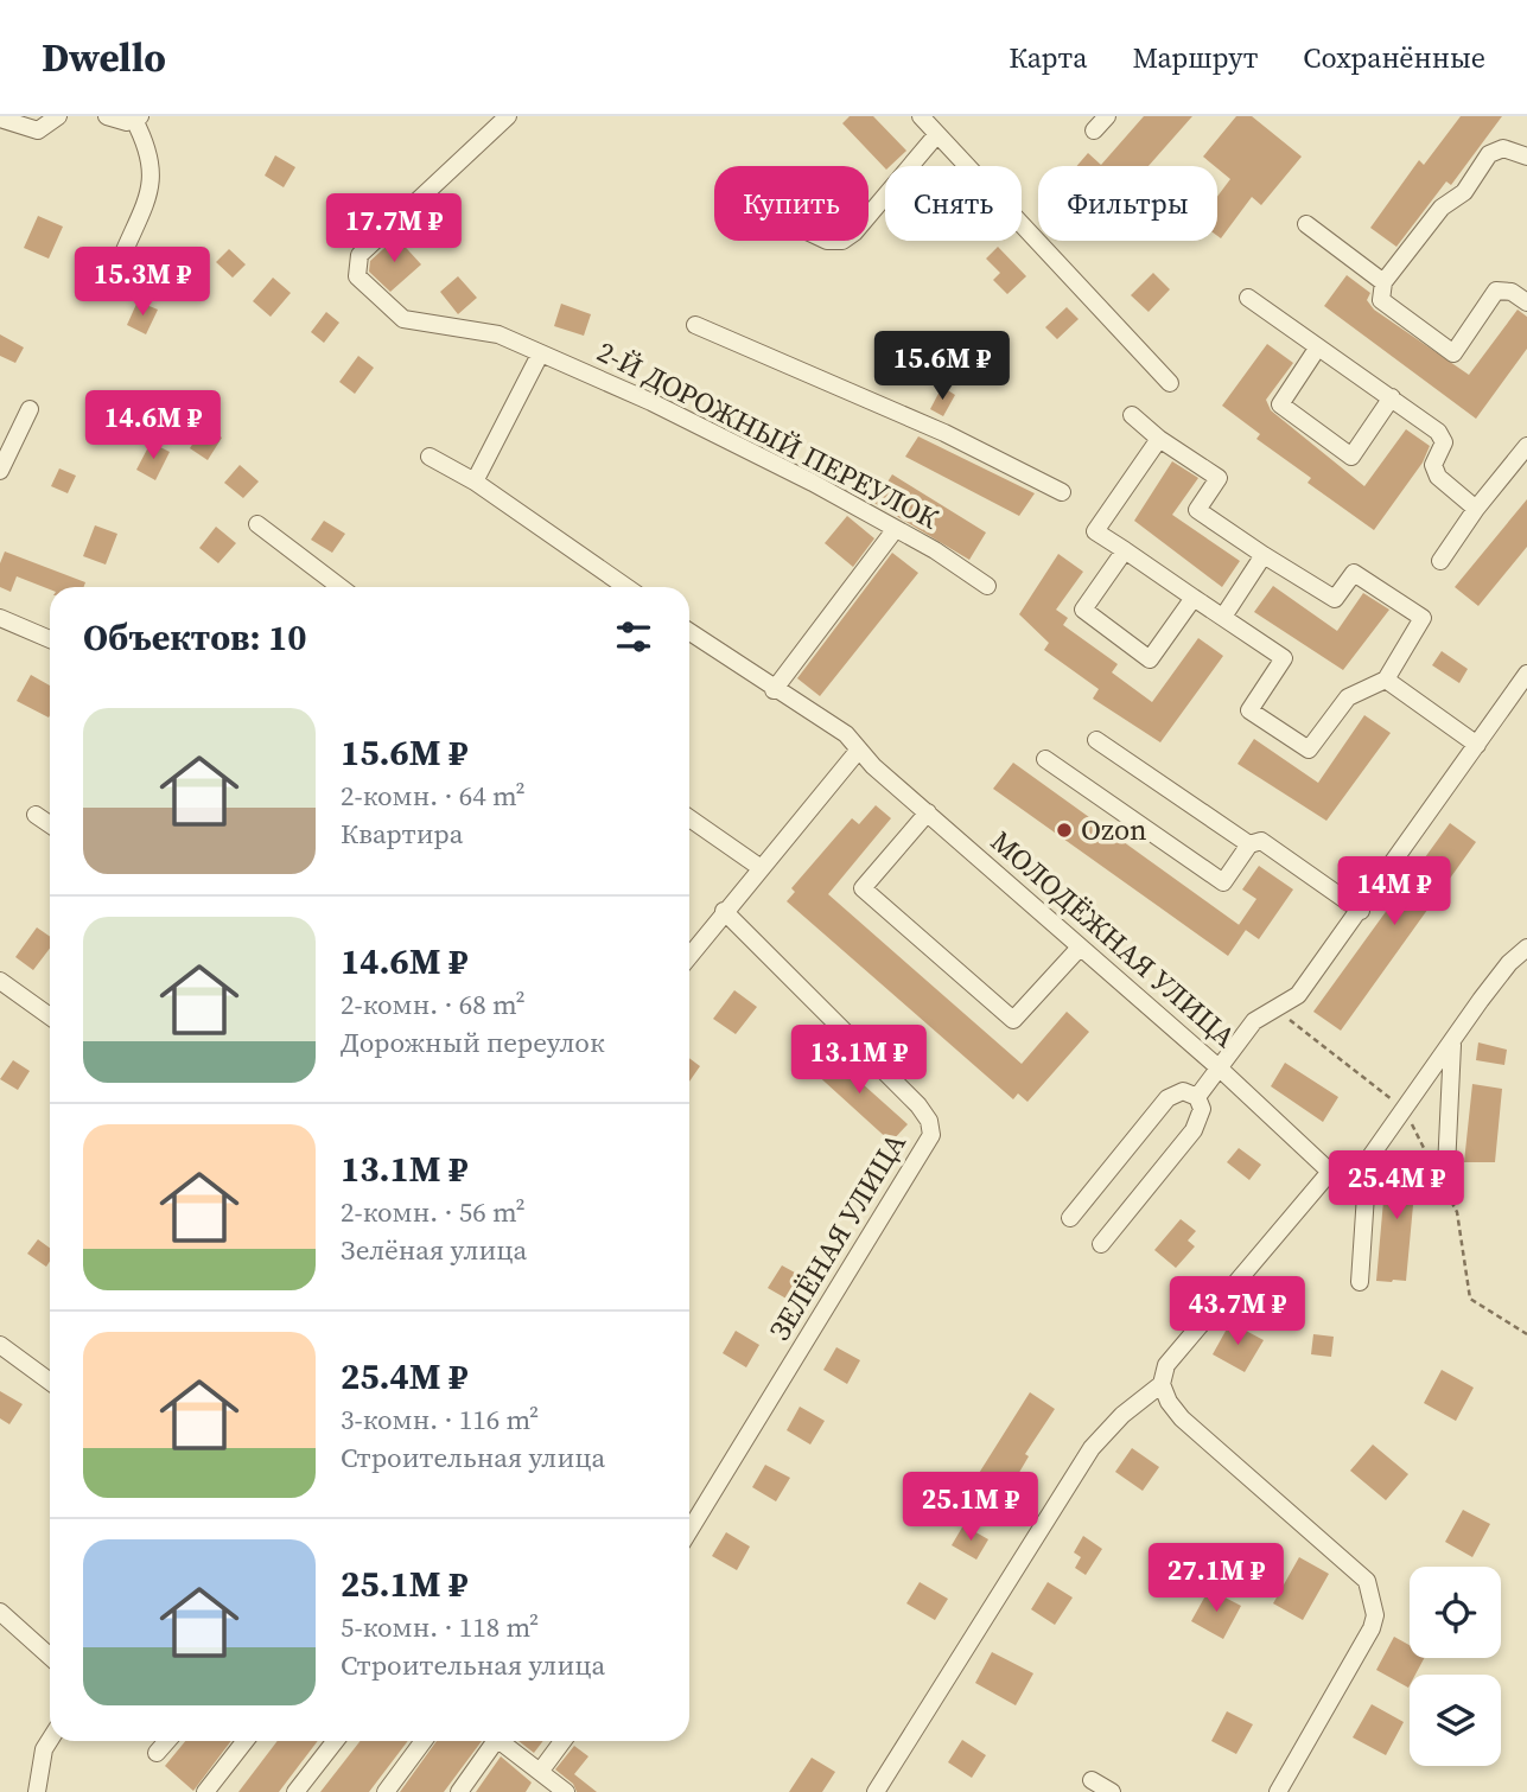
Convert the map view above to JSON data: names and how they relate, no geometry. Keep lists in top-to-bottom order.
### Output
{
  "streets": {
    "street": ["2-Й ДОРОЖНЫЙ ПЕРЕУЛОК", "МОЛОДЁЖНАЯ УЛИЦА", "ЗЕЛЁНАЯ УЛИЦА"]
  },
  "places": ["Ozon"],
  "page": {
    "header": "Dwello",
    "nav": ["Карта", "Маршрут", "Сохранённые"],
    "chip": ["Купить", "Снять", "Фильтры"],
    "price": [
      "17.7M ₽",
      "15.3M ₽",
      "15.6M ₽",
      "14.6M ₽",
      "14M ₽",
      "13.1M ₽",
      "25.4M ₽",
      "43.7M ₽",
      "25.1M ₽",
      "27.1M ₽"
    ],
    "heading": "Объектов: 10",
    "list": [
      {
        "name": "15.6M ₽",
        "note": "2-комн. · 64 m² · Квартира"
      },
      {
        "name": "14.6M ₽",
        "note": "2-комн. · 68 m² · Дорожный переулок"
      },
      {
        "name": "13.1M ₽",
        "note": "2-комн. · 56 m² · Зелёная улица"
      },
      {
        "name": "25.4M ₽",
        "note": "3-комн. · 116 m² · Строительная улица"
      },
      {
        "name": "25.1M ₽",
        "note": "5-комн. · 118 m² · Строительная улица"
      }
    ]
  }
}
